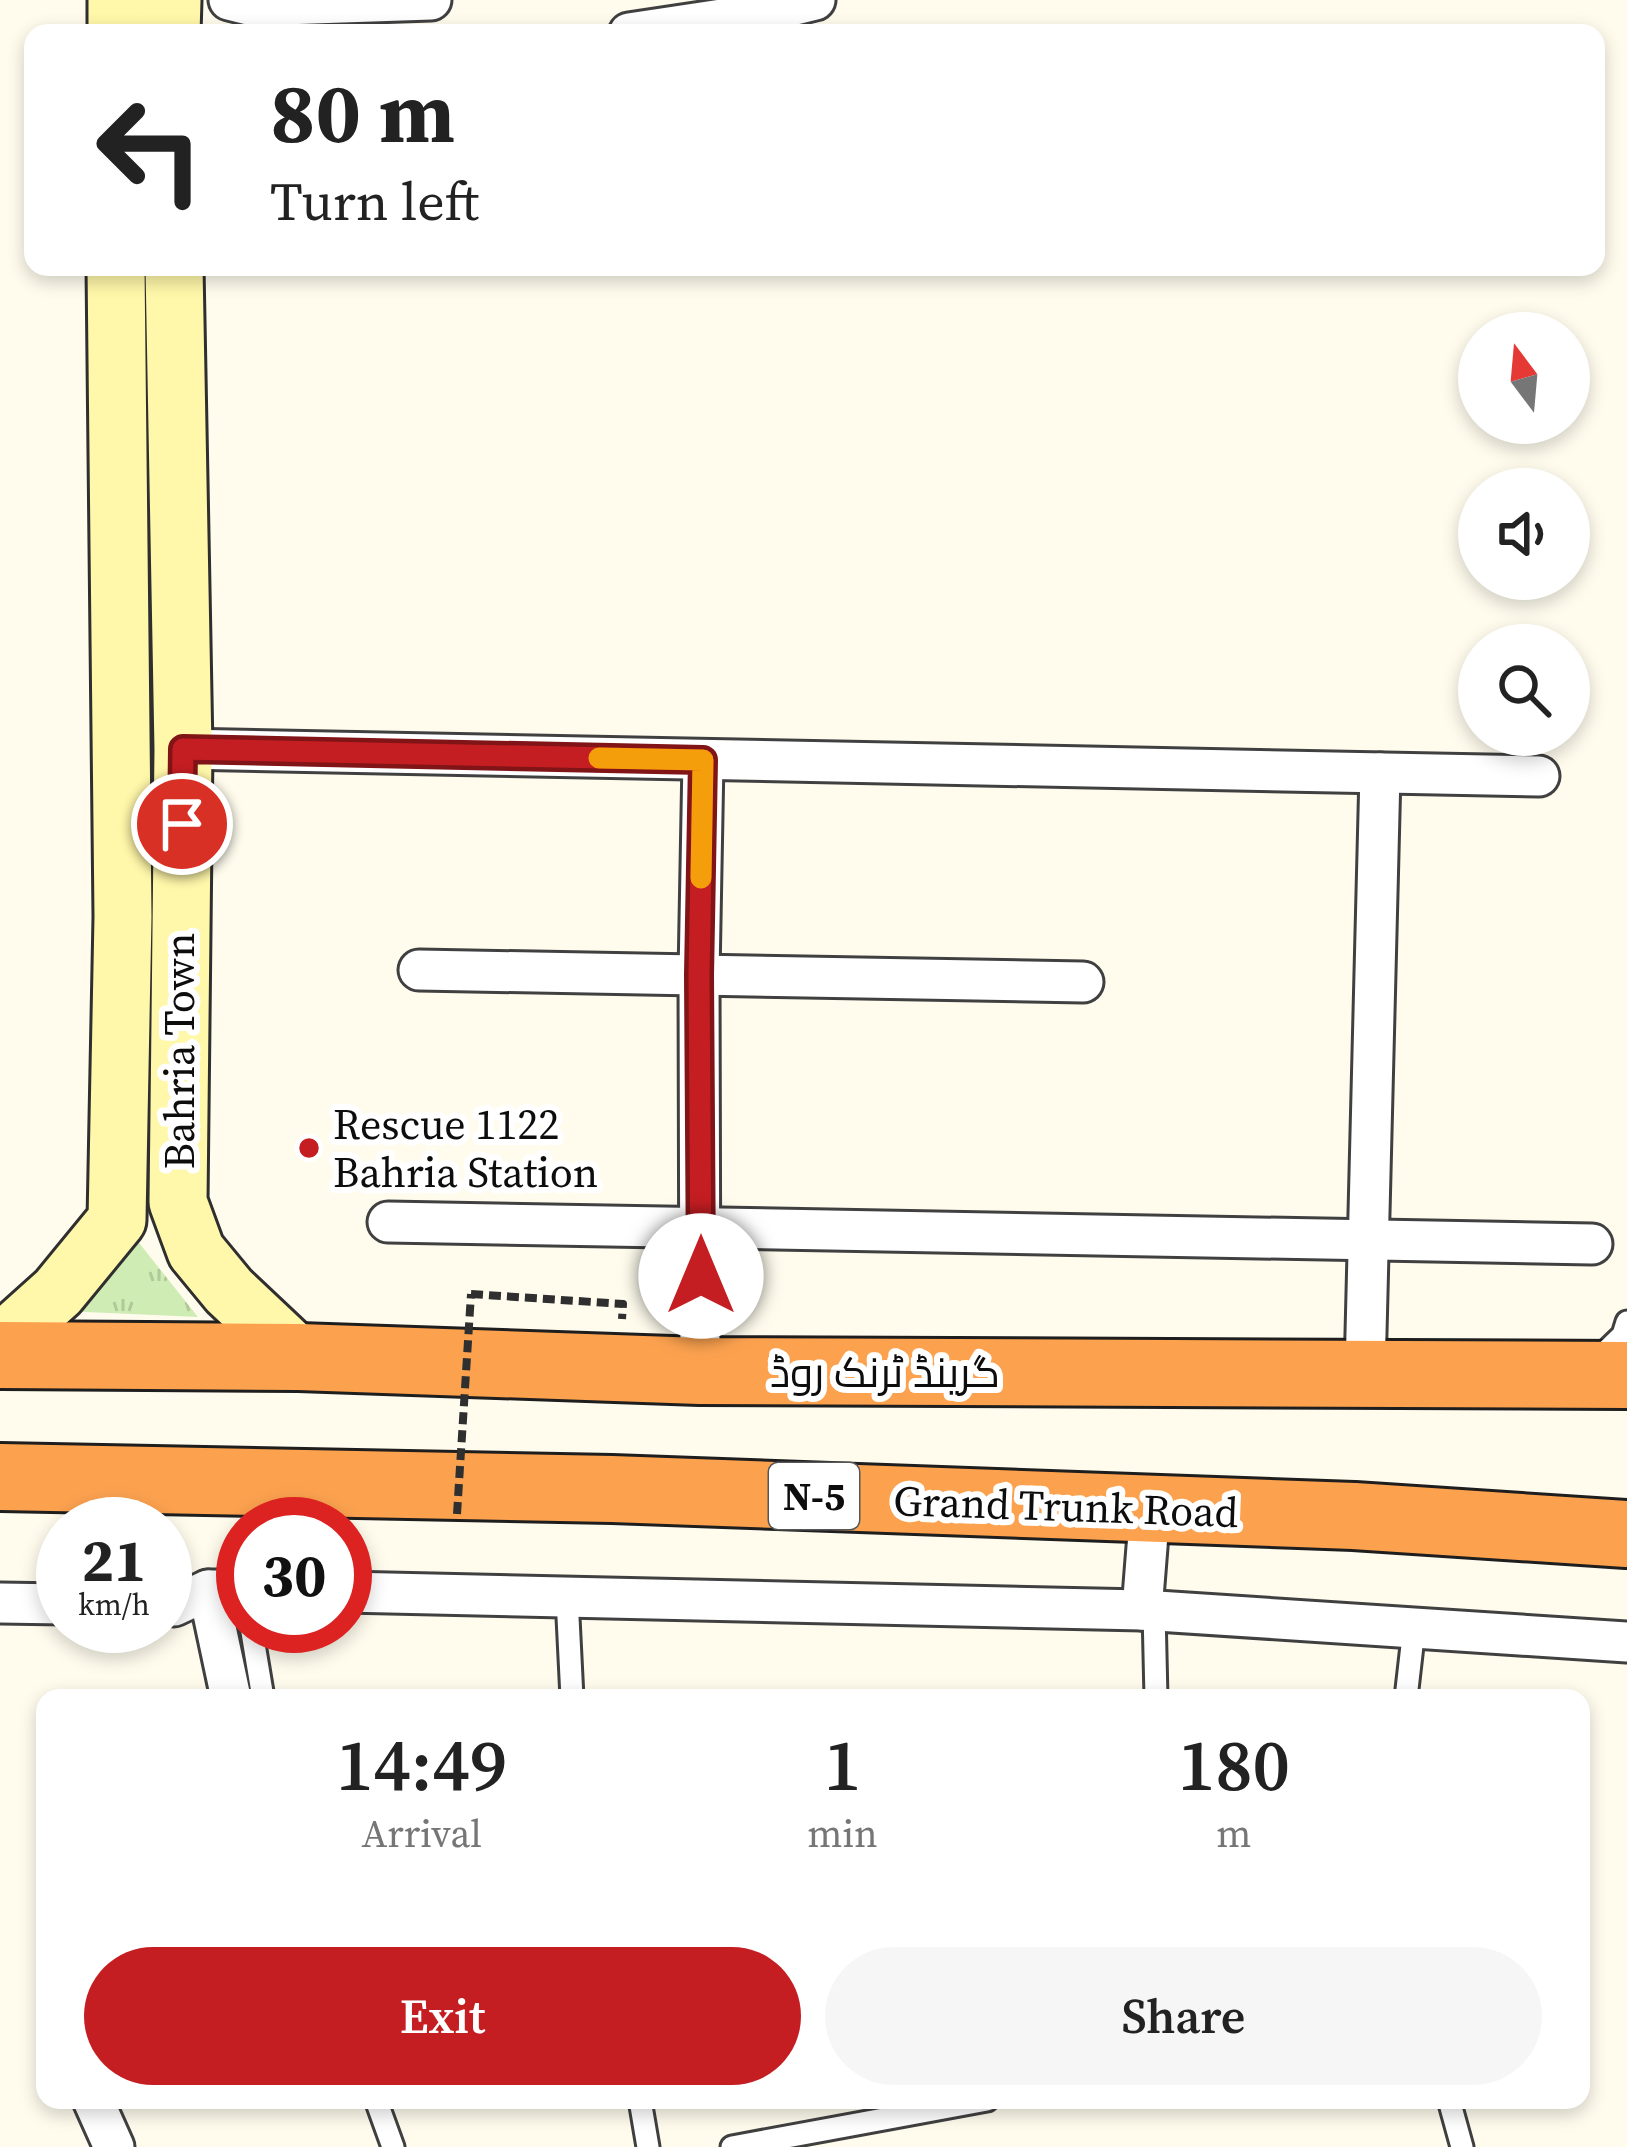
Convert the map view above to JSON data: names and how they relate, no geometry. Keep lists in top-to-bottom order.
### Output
{
  "streets": {
    "highway": ["گرینڈ ٹرنک روڈ", "N-5", "Grand Trunk Road"],
    "main road": ["Bahria Town"]
  },
  "crossings": [
    ["Bahria Town", "گرینڈ ٹرنک روڈ"]
  ],
  "places": ["Rescue 1122 Bahria Station"],
  "north": "top",
  "page": {
    "turn": ["80 m", "Turn left"],
    "speed": "21 km/h",
    "limit": "30",
    "eta": [
      "14:49",
      "Arrival",
      "1",
      "min",
      "180",
      "m"
    ],
    "buttons": ["Exit", "Share"]
  }
}
